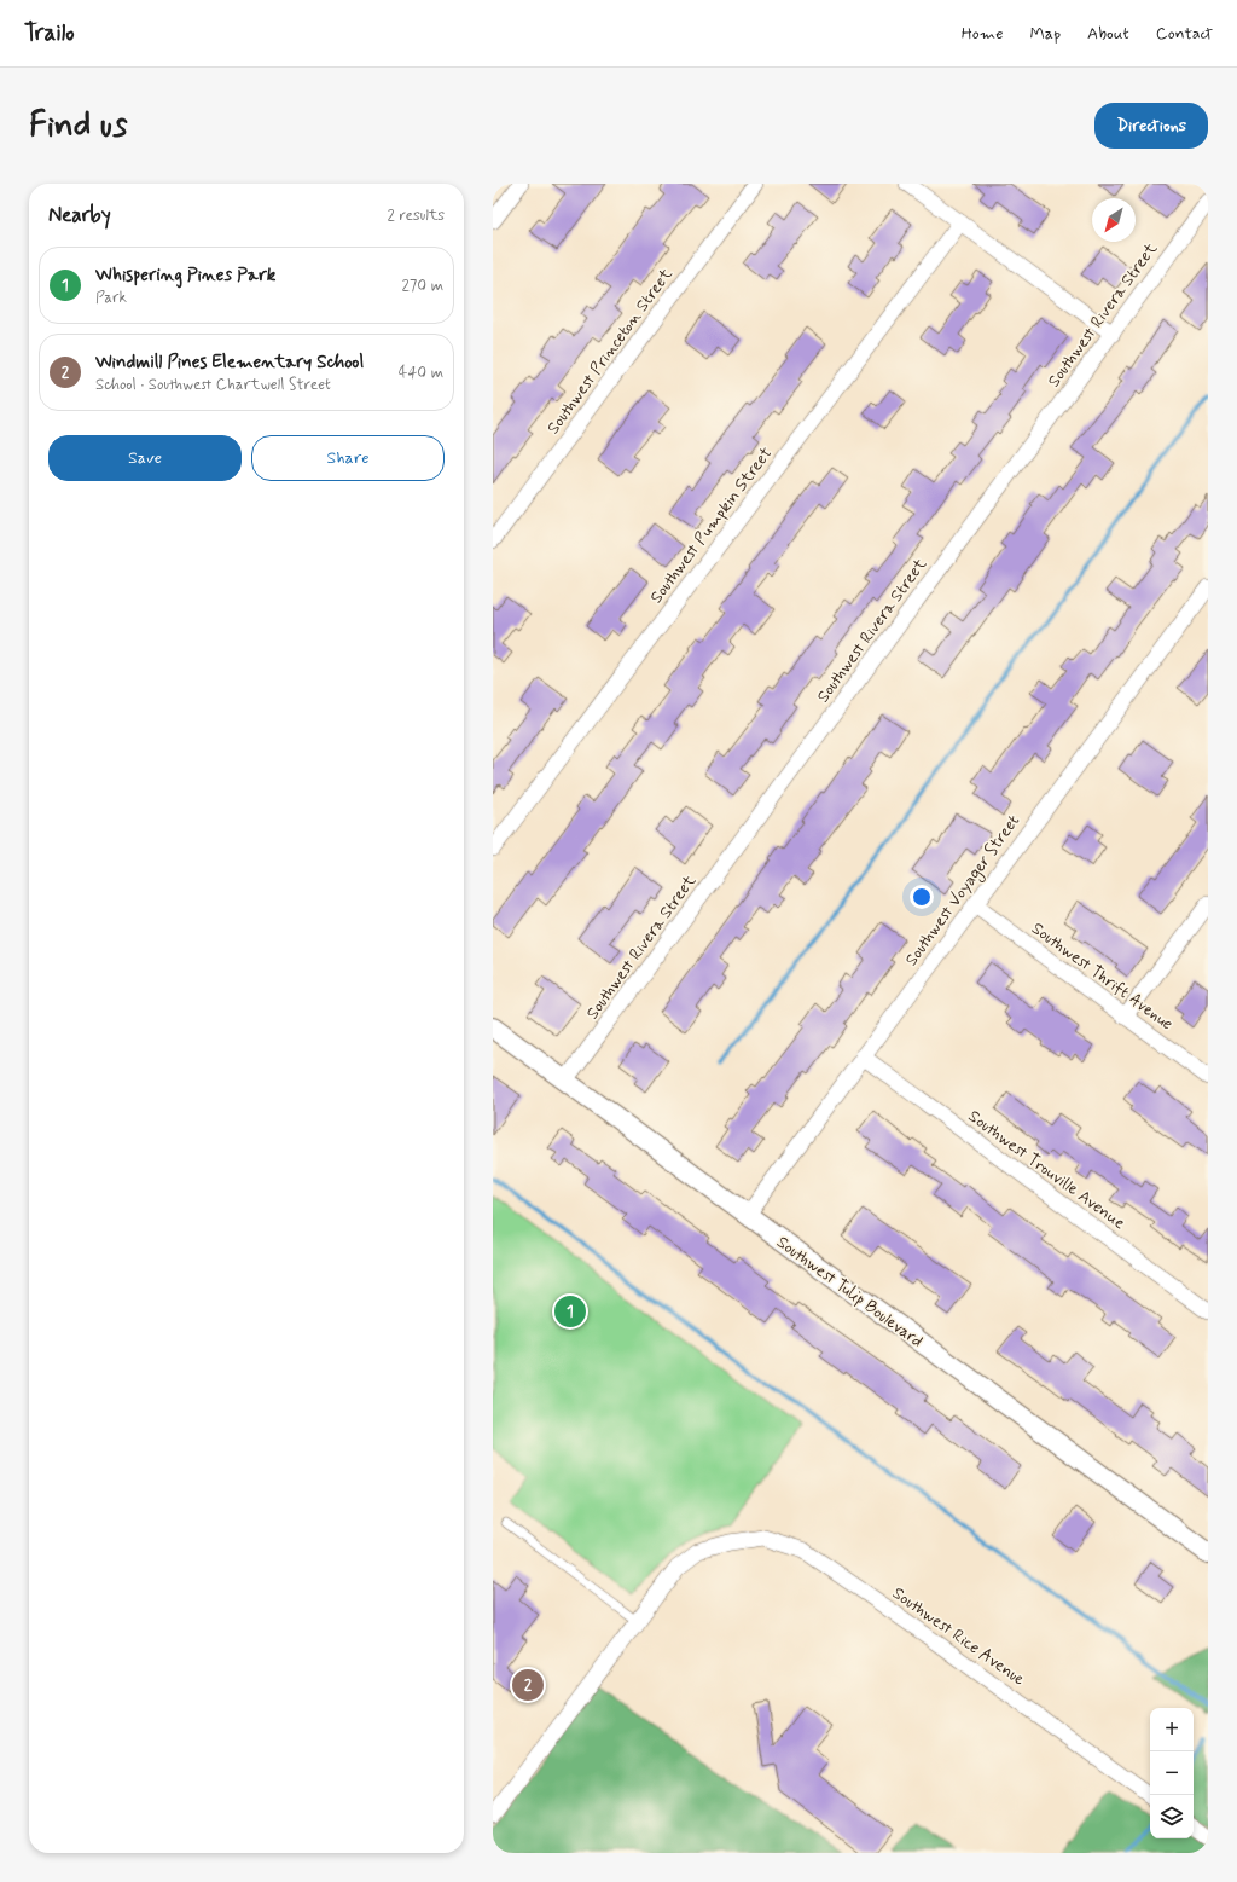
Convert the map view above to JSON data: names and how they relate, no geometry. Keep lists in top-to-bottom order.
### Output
{
  "streets": {
    "street": [
      "Southwest Rivera Street",
      "Southwest Princeton Street",
      "Southwest Pumpkin Street",
      "Southwest Voyager Street",
      "Southwest Thrift Avenue",
      "Southwest Trouville Avenue",
      "Southwest Tulip Boulevard",
      "Southwest Rice Avenue"
    ]
  },
  "crossings": [
    ["Southwest Rivera Street", "Southwest Tulip Boulevard"],
    ["Southwest Voyager Street", "Southwest Thrift Avenue"],
    ["Southwest Voyager Street", "Southwest Trouville Avenue"],
    ["Southwest Voyager Street", "Southwest Tulip Boulevard"]
  ],
  "north": "bottom left",
  "page": {
    "header": "Trailo",
    "nav": [
      "Home",
      "Map",
      "About",
      "Contact"
    ],
    "buttons": [
      "Directions",
      ["Save", "Share"]
    ],
    "title": "Find us",
    "heading": ["Nearby", "2 results"],
    "list": [
      {
        "mark": "1",
        "name": "Whispering Pines Park",
        "note": "Park",
        "value": "270 m"
      },
      {
        "mark": "2",
        "name": "Windmill Pines Elementary School",
        "note": "School · Southwest Chartwell Street",
        "value": "440 m"
      }
    ],
    "pins": ["1", "2"],
    "map_buttons": ["+", "−"]
  }
}
